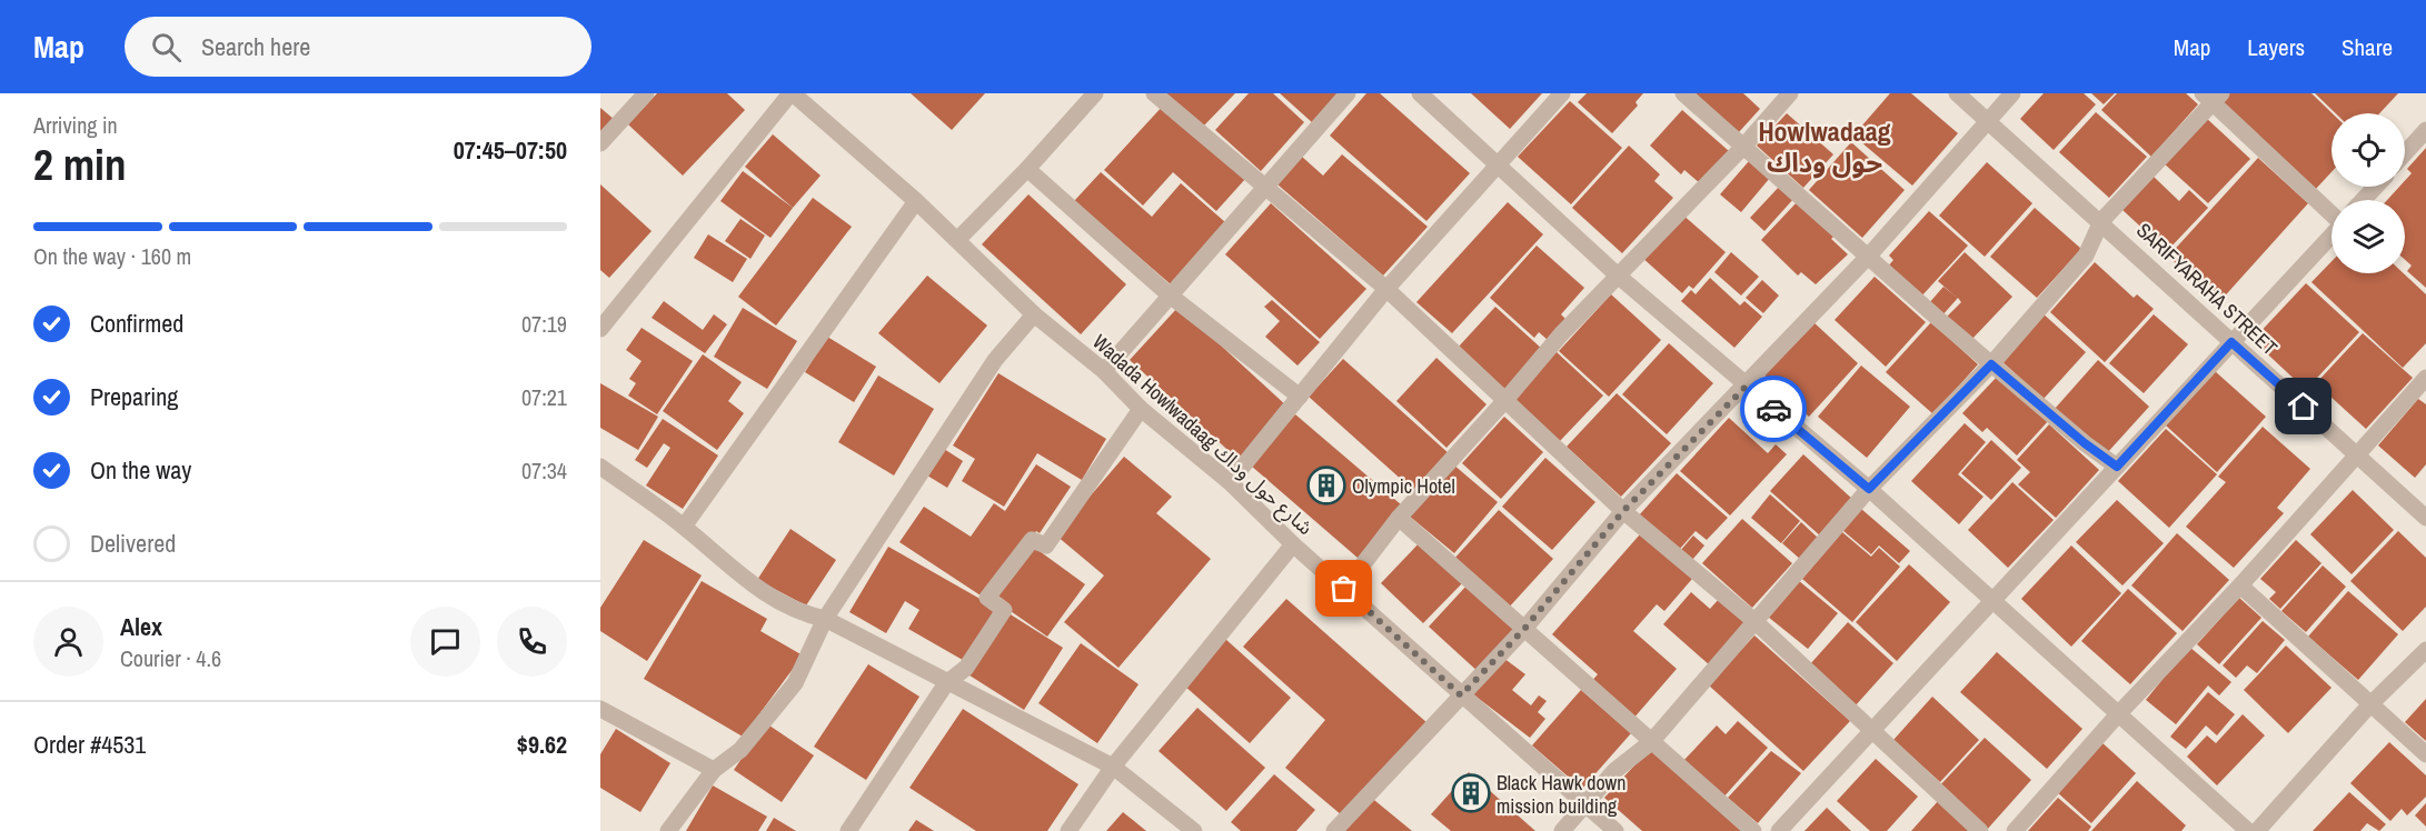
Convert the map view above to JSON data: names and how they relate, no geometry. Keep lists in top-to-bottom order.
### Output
{
  "streets": {
    "street": ["SARIFYARAHA STREET", "Wadada Howlwadaag شارع حول وداك"]
  },
  "districts": ["Howlwadaag حول وداك"],
  "places": {
    "building": ["Olympic Hotel", "Black Hawk down mission building"]
  },
  "page": {
    "header": "Map",
    "search": "Search here",
    "nav": ["Map", "Layers", "Share"],
    "heading": ["2 min", "Arriving in", "07:45–07:50"],
    "panel": [
      "Alex",
      "Courier · 4.6",
      "Order #4531",
      "$9.62"
    ],
    "bar": "On the way · 160 m",
    "list": [
      ["Confirmed", "07:19"],
      ["Preparing", "07:21"],
      ["On the way", "07:34"],
      "Delivered"
    ]
  }
}
